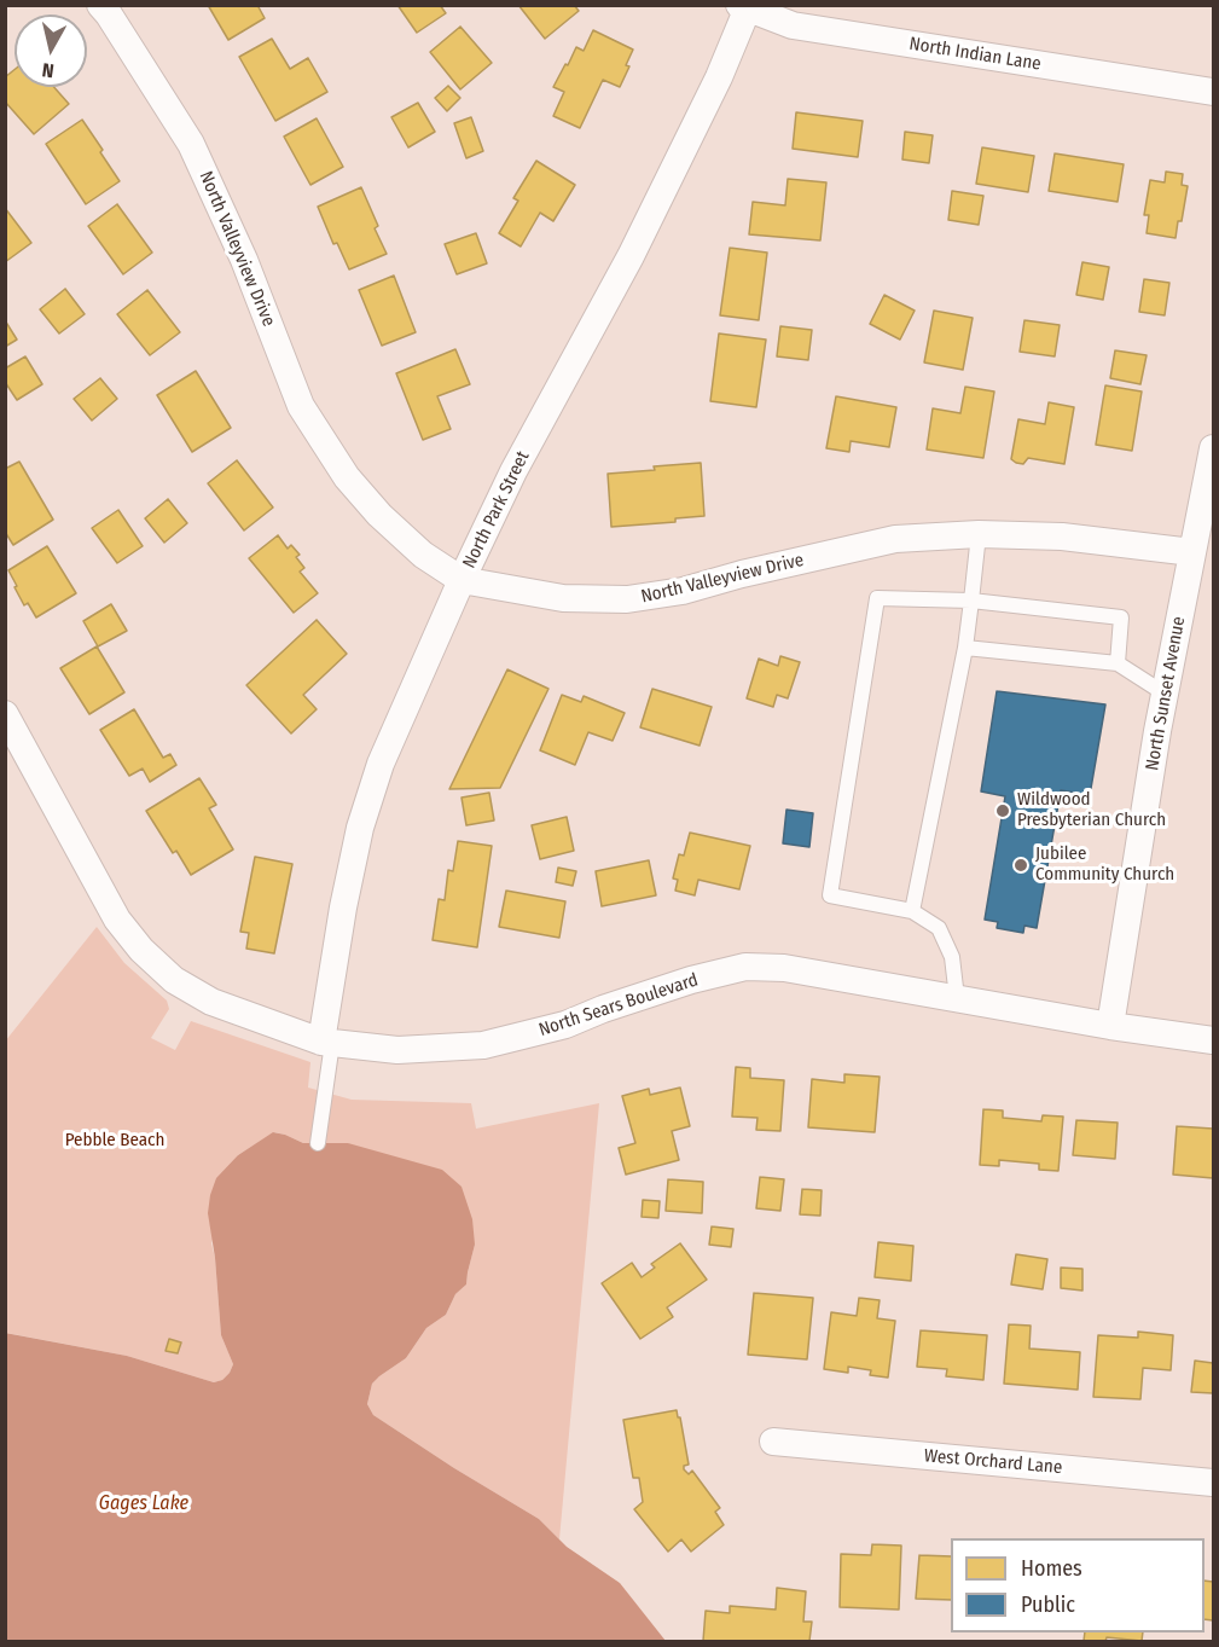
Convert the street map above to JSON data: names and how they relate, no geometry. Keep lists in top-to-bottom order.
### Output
{
  "streets": {
    "street": [
      "North Indian Lane",
      "North Valleyview Drive",
      "North Park Street",
      "North Sunset Avenue",
      "North Sears Boulevard",
      "West Orchard Lane"
    ]
  },
  "crossings": [
    ["North Indian Lane", "North Park Street"],
    ["North Valleyview Drive", "North Park Street"],
    ["North Valleyview Drive", "North Sunset Avenue"],
    ["North Park Street", "North Sears Boulevard"],
    ["North Sunset Avenue", "North Sears Boulevard"]
  ],
  "water": ["Gages Lake"],
  "parks": ["Pebble Beach"],
  "places": ["Wildwood Presbyterian Church", "Jubilee Community Church"],
  "legend": ["Homes", "Public"],
  "north": "bottom"
}
